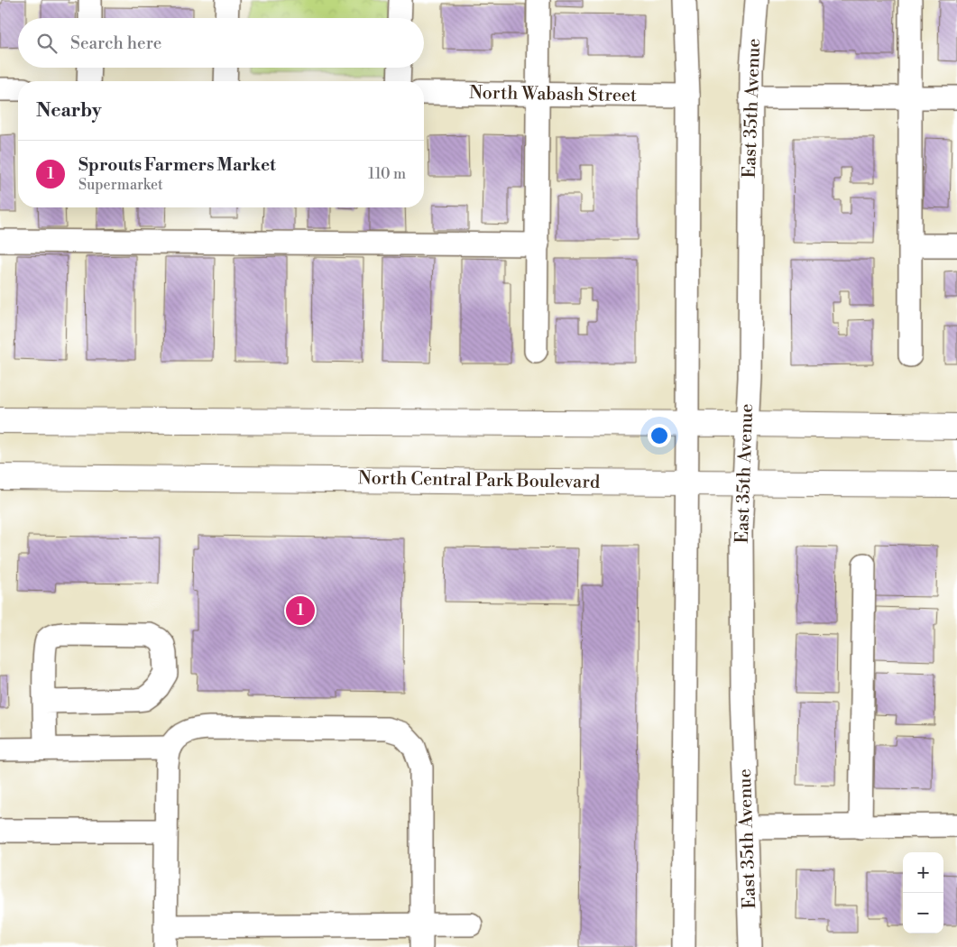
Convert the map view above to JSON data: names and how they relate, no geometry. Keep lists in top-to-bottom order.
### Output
{
  "streets": {
    "main road": ["North Central Park Boulevard"],
    "street": ["North Wabash Street", "East 35th Avenue"]
  },
  "crossings": [
    ["East 35th Avenue", "North Central Park Boulevard"]
  ],
  "page": {
    "search": "Search here",
    "heading": "Nearby",
    "list": [
      {
        "mark": "1",
        "name": "Sprouts Farmers Market",
        "note": "Supermarket",
        "value": "110 m"
      }
    ],
    "pins": "1",
    "map_buttons": ["+", "−"]
  }
}
